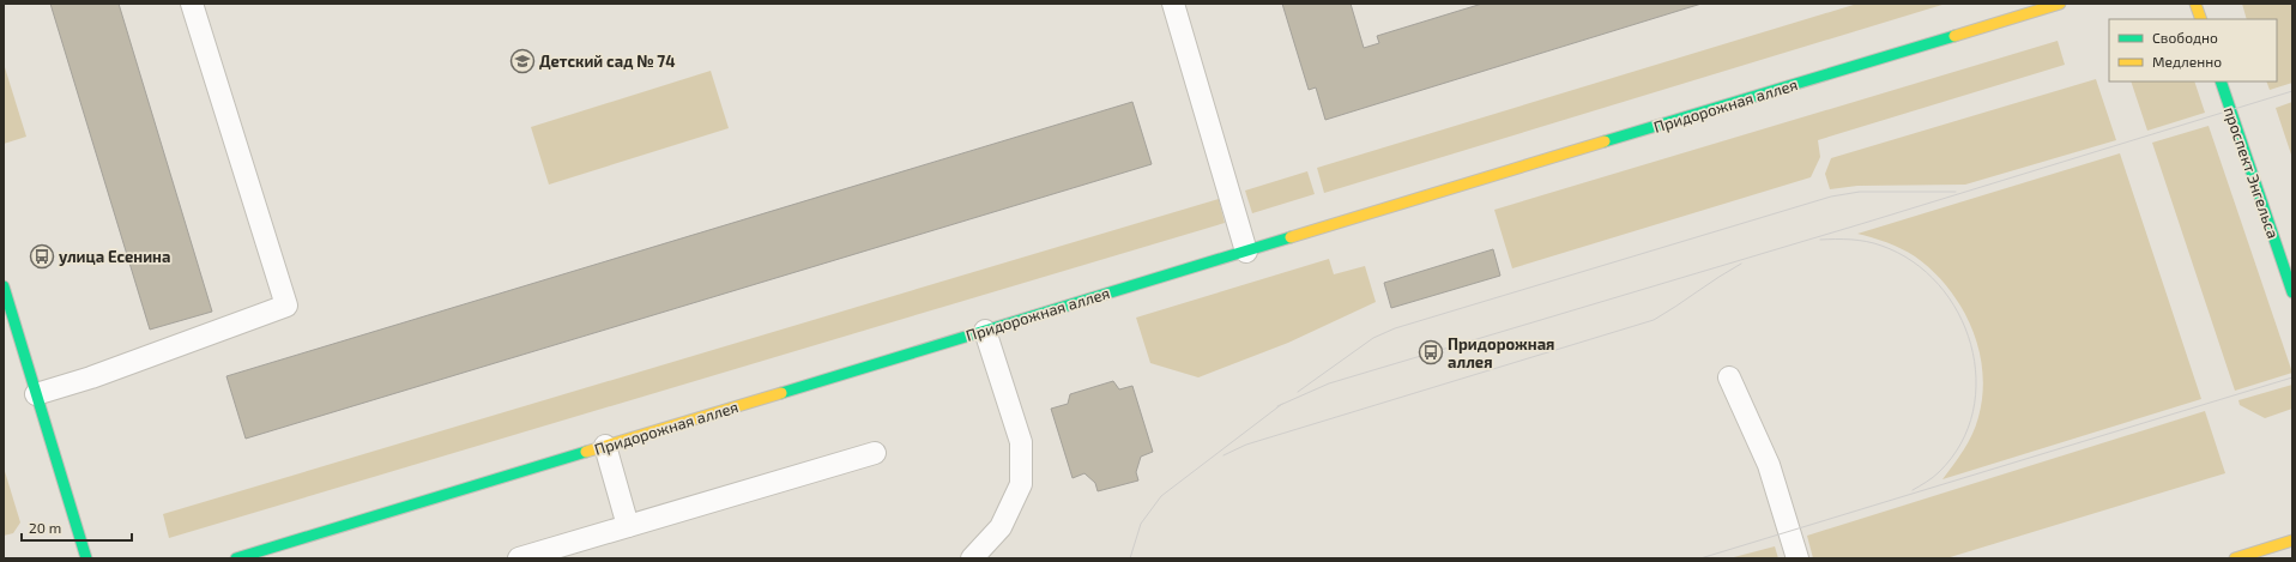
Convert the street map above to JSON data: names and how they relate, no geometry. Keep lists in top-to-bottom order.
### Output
{
  "streets": {
    "street": ["Придорожная аллея", "проспект Энгельса"]
  },
  "places": {
    "school or university": ["Детский сад № 74"],
    "bus stop": ["улица Есенина", "Придорожная аллея"]
  },
  "legend": ["Свободно", "Медленно"],
  "scale_bar": "20 m"
}
